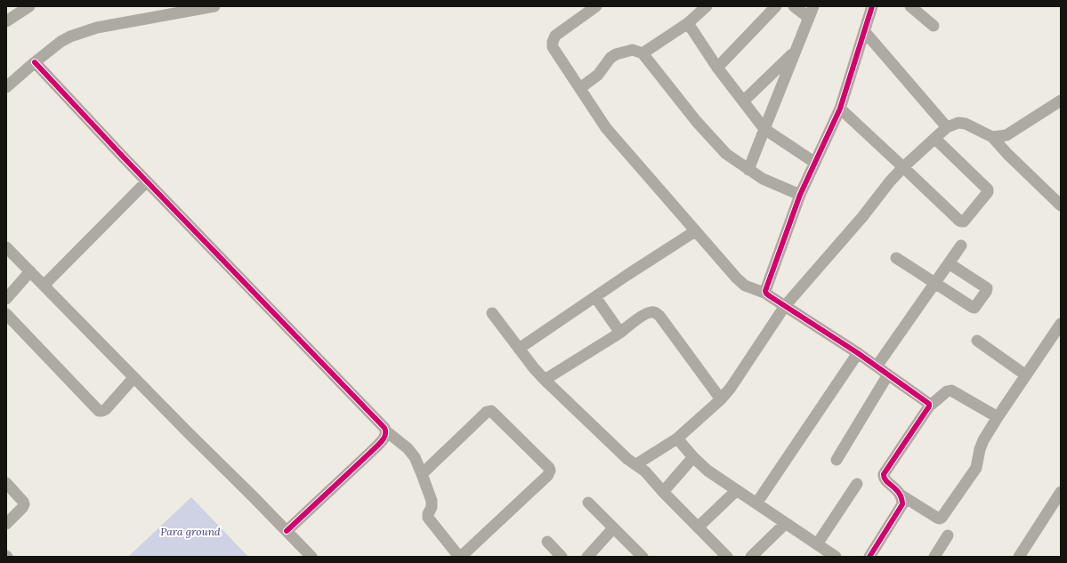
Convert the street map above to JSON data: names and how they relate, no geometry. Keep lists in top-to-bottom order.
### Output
{
  "parks": ["Para ground"]
}
